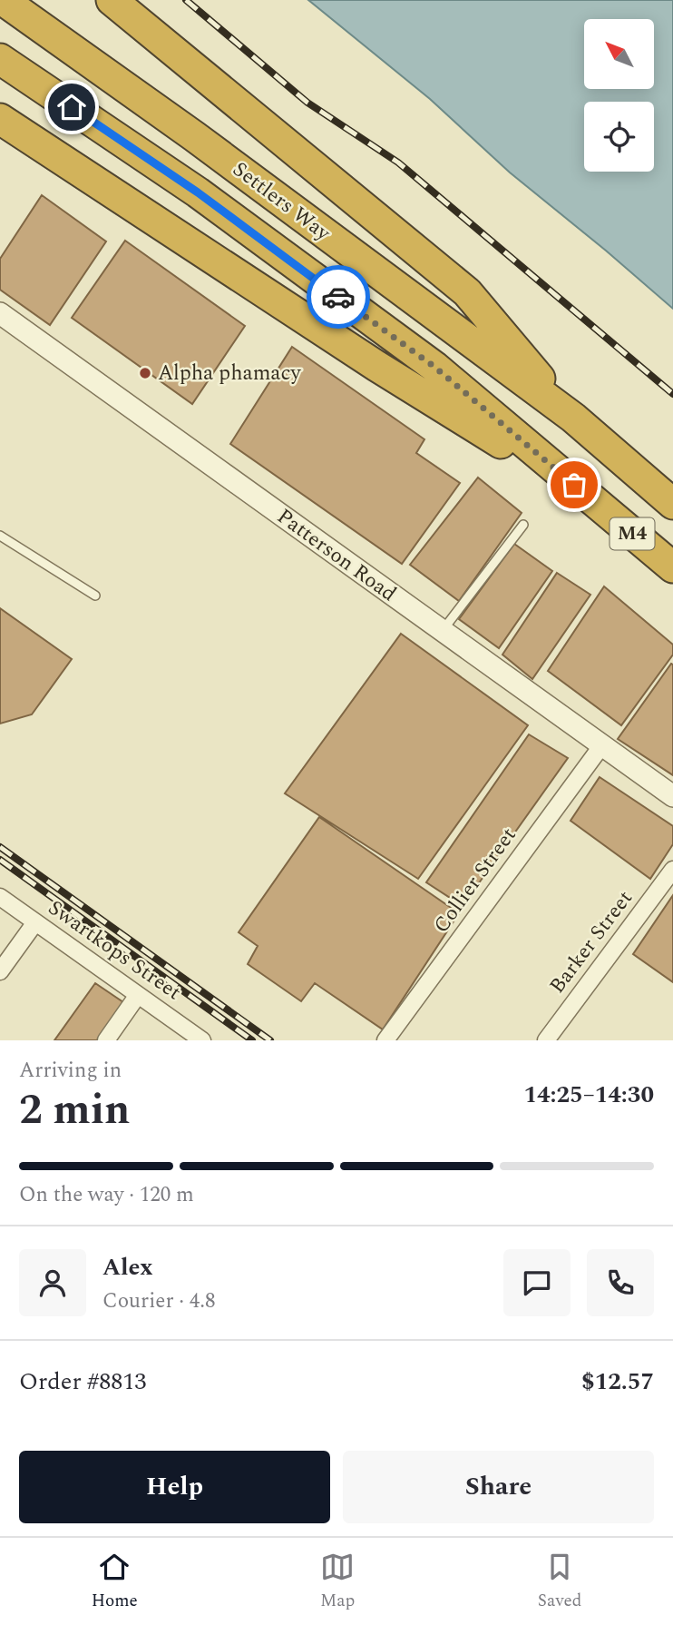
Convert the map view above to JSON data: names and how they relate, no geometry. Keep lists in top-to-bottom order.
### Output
{
  "streets": {
    "highway": ["Settlers Way", "M4"],
    "street": [
      "Patterson Road",
      "Collier Street",
      "Barker Street",
      "Swartkops Street"
    ]
  },
  "crossings": [
    ["Patterson Road", "Collier Street"]
  ],
  "places": ["Alpha phamacy"],
  "north": "top left",
  "page": {
    "heading": ["2 min", "Arriving in", "14:25–14:30"],
    "panel": [
      "Alex",
      "Courier · 4.8",
      "Order #8813",
      "$12.57"
    ],
    "bar": "On the way · 120 m",
    "buttons": ["Help", "Share"],
    "tabs": ["Home", "Map", "Saved"]
  }
}
